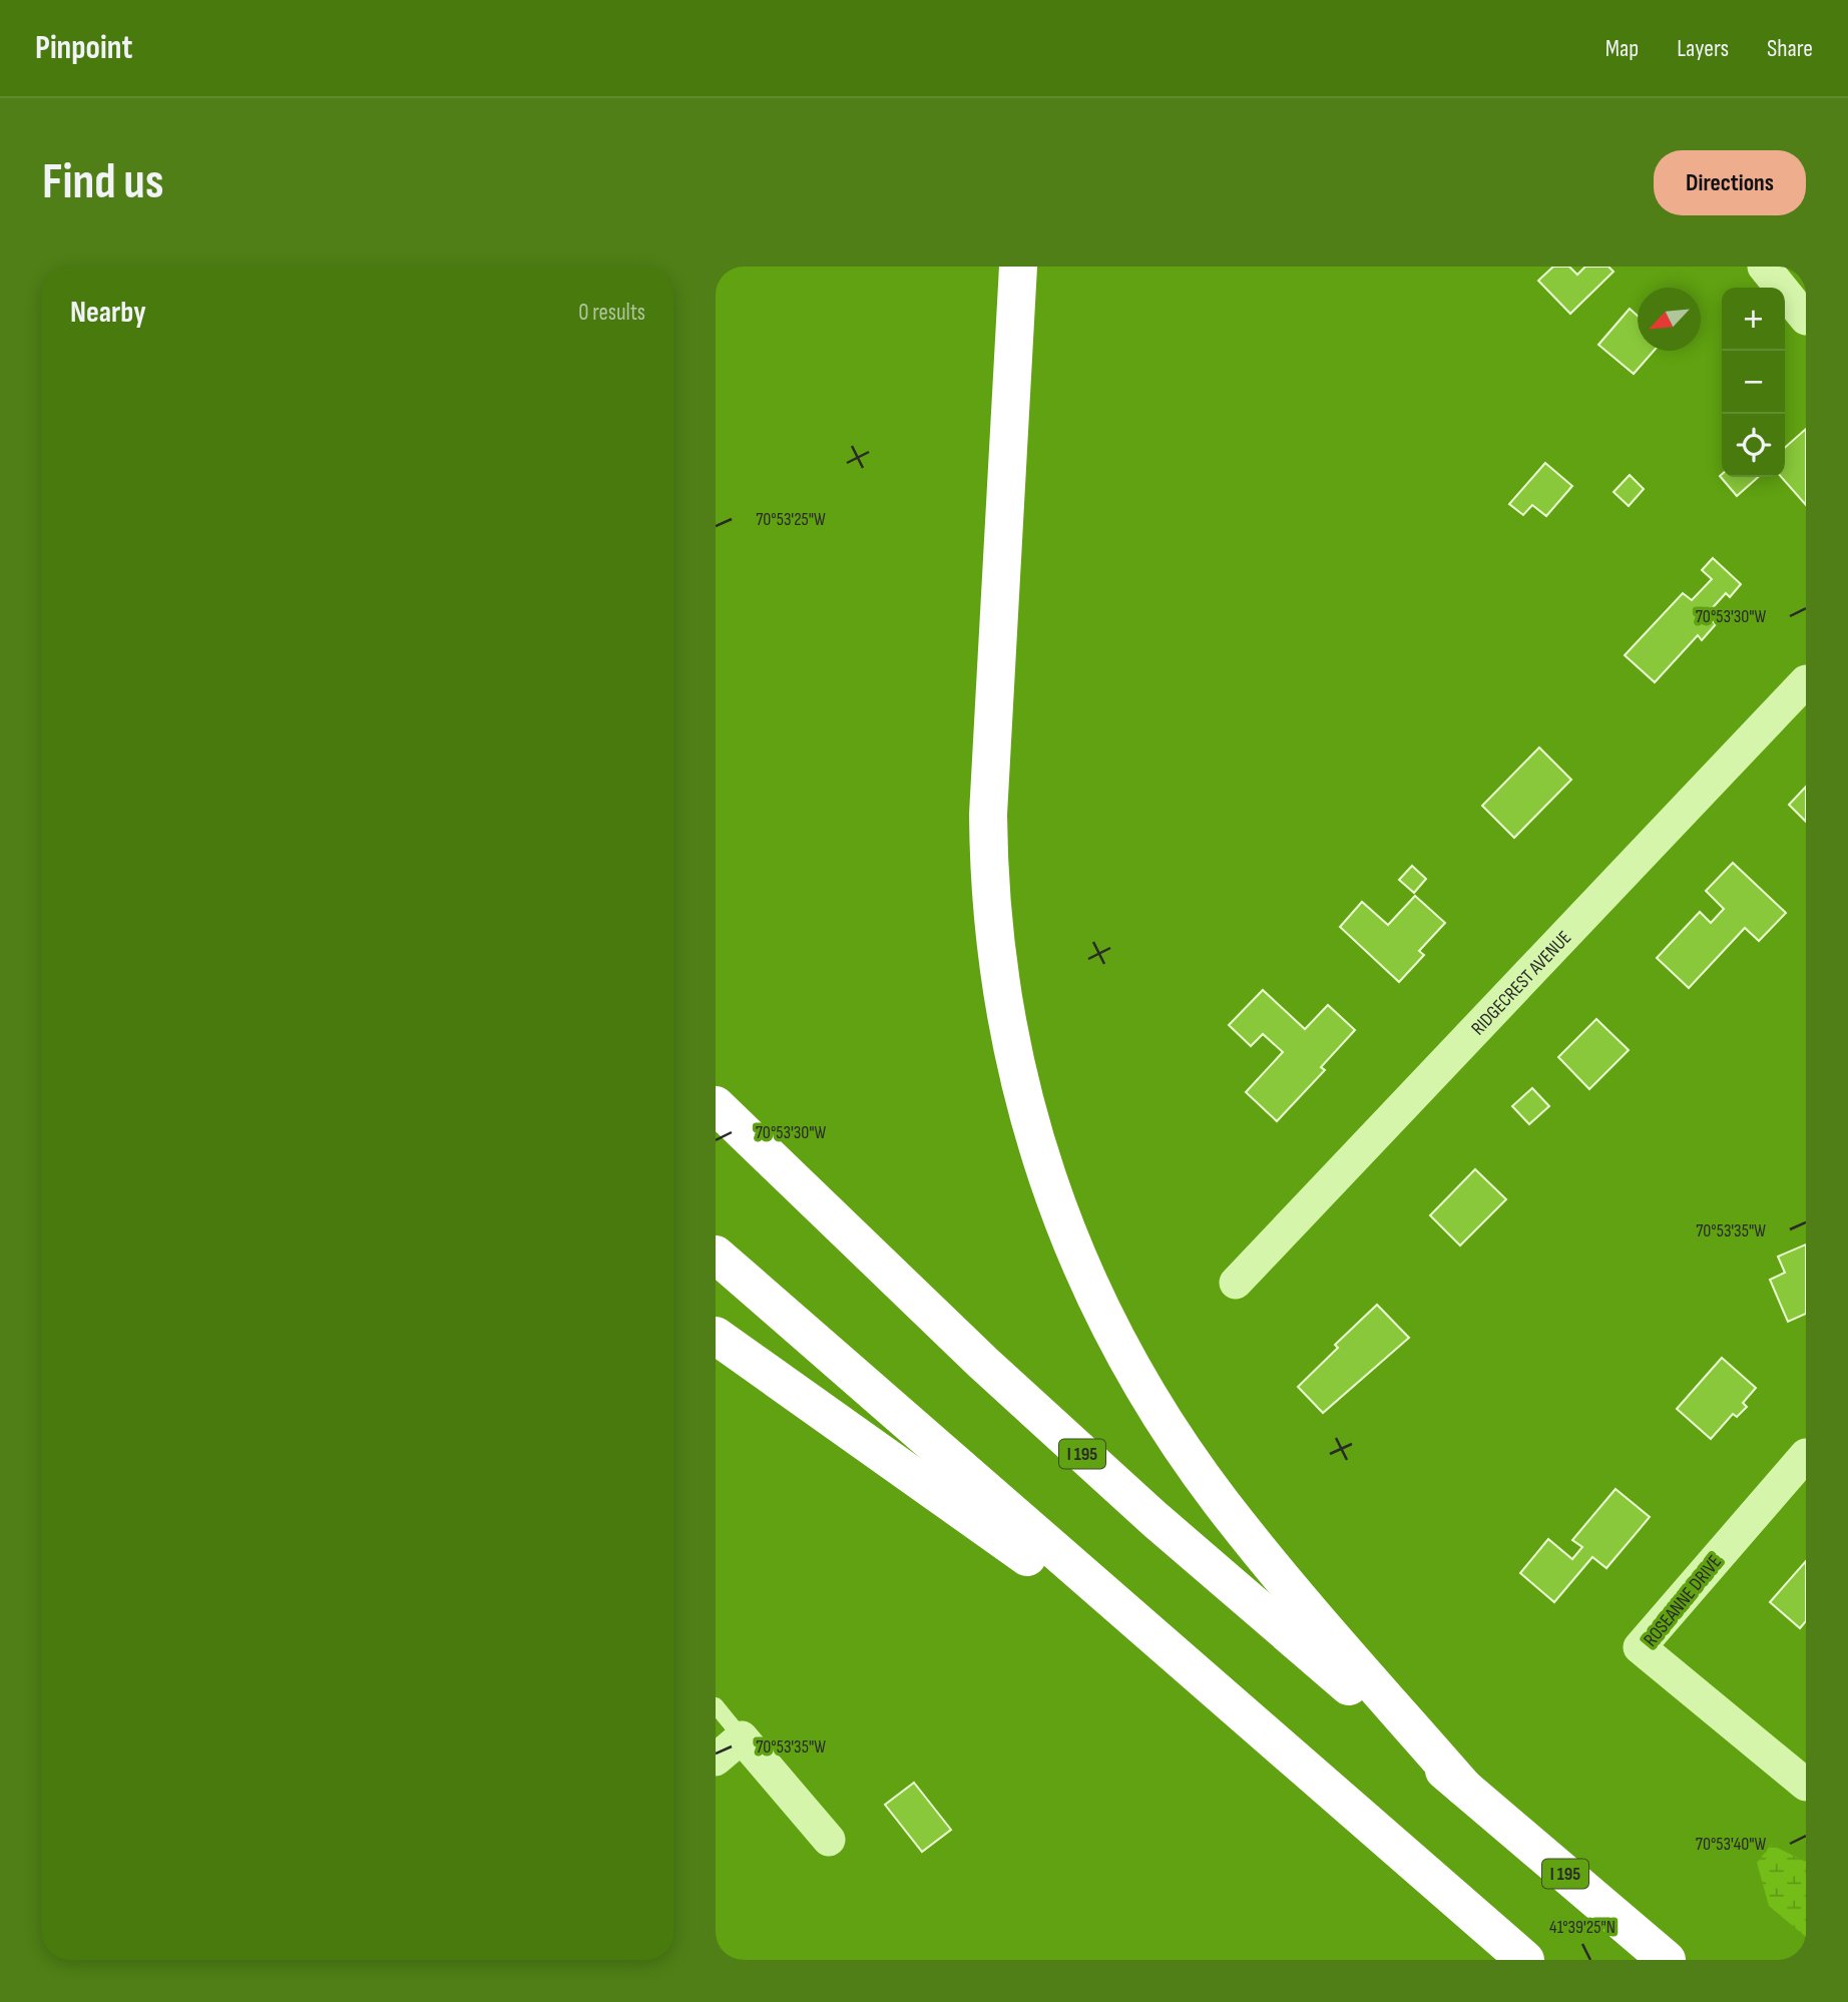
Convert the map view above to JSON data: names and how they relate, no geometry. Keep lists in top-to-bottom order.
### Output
{
  "streets": {
    "highway": ["I 195"],
    "street": ["RIDGECREST AVENUE", "ROSEANNE DRIVE"]
  },
  "north": "bottom left",
  "page": {
    "header": "Pinpoint",
    "nav": ["Map", "Layers", "Share"],
    "buttons": "Directions",
    "title": "Find us",
    "heading": ["Nearby", "0 results"],
    "map_buttons": ["+", "−"]
  },
  "coordinates": [
    "70°53'25\"W",
    "70°53'30\"W",
    "70°53'35\"W",
    "70°53'40\"W",
    "41°39'25\"N"
  ]
}
